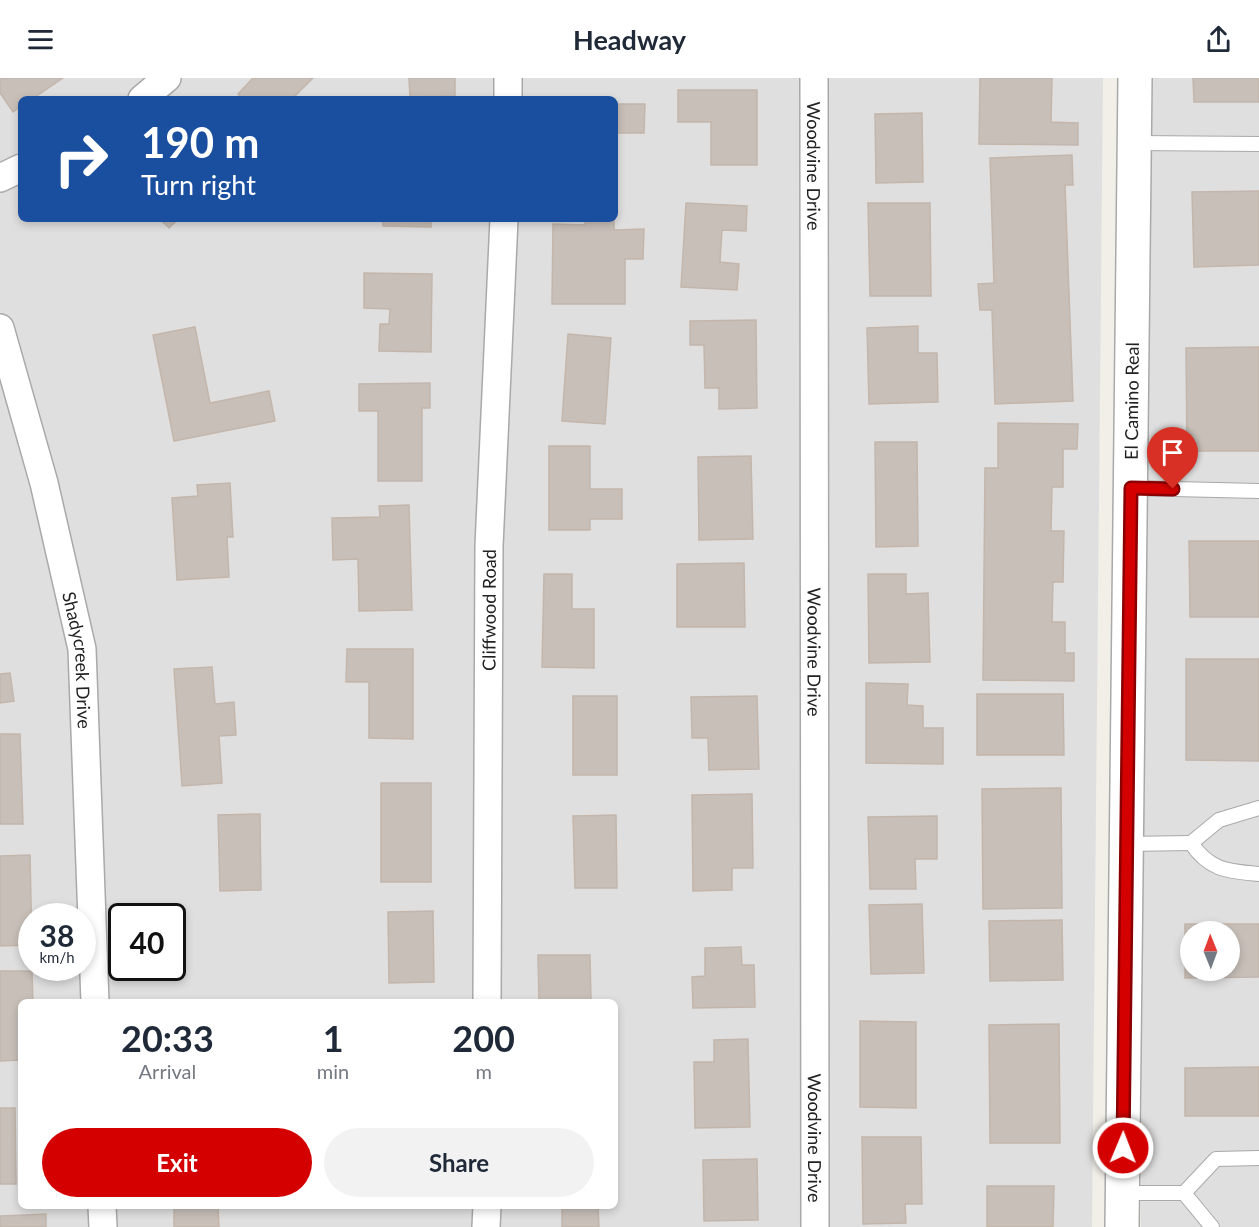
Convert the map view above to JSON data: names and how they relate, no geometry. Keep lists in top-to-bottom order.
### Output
{
  "streets": {
    "street": [
      "Woodvine Drive",
      "El Camino Real",
      "Cliffwood Road",
      "Shadycreek Drive"
    ]
  },
  "north": "top",
  "page": {
    "header": "Headway",
    "turn": ["190 m", "Turn right"],
    "speed": "38 km/h",
    "limit": "40",
    "eta": [
      "20:33",
      "Arrival",
      "1",
      "min",
      "200",
      "m"
    ],
    "buttons": ["Exit", "Share"]
  }
}
